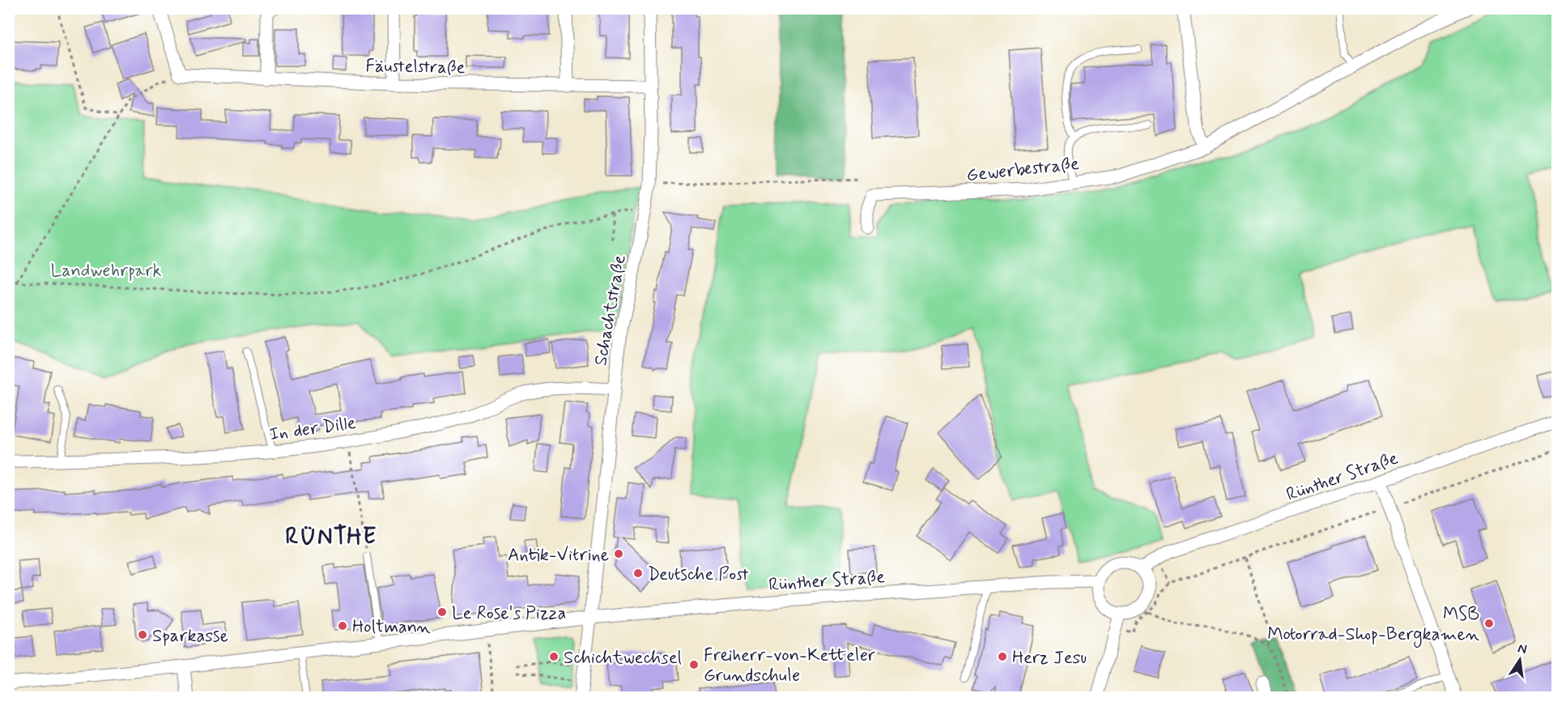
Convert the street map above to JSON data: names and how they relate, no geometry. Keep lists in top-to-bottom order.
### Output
{
  "streets": {
    "street": [
      "Fäustelstraße",
      "Gewerbestraße",
      "Schachtstraße",
      "In der Dille",
      "Rünther Straße"
    ]
  },
  "crossings": [
    ["Fäustelstraße", "Schachtstraße"],
    ["Schachtstraße", "In der Dille"],
    ["Schachtstraße", "Rünther Straße"]
  ],
  "districts": ["RÜNTHE"],
  "parks": ["Landwehrpark"],
  "places": [
    "Antik-Vitrine",
    "Deutsche Post",
    "Le Rose's Pizza",
    "MSB Motorrad-Shop-Bergkamen",
    "Holtmann",
    "Sparkasse",
    "Schichtwechsel",
    "Herz Jesu",
    "Freiherr-von-Ketteler Grundschule"
  ],
  "north": "top"
}
